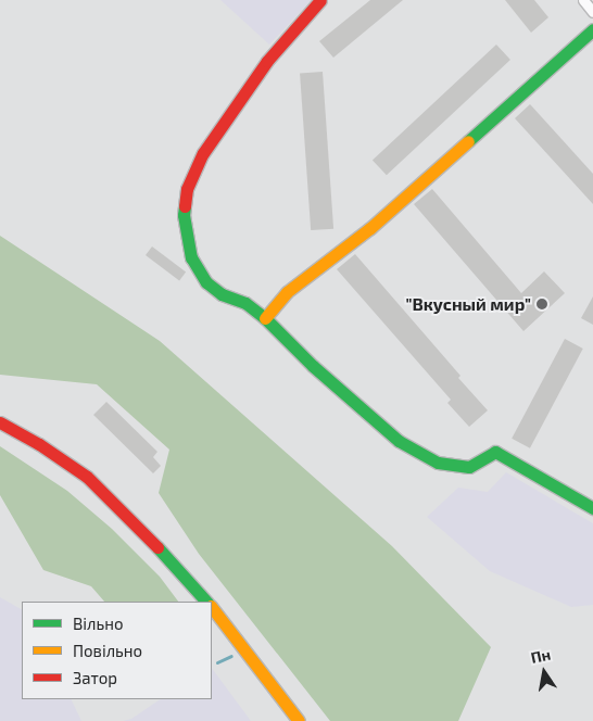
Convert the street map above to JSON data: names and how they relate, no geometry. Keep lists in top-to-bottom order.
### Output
{
  "places": ["\"Вкусный мир\""],
  "legend": ["Вільно", "Повільно", "Затор"],
  "north": "top"
}
